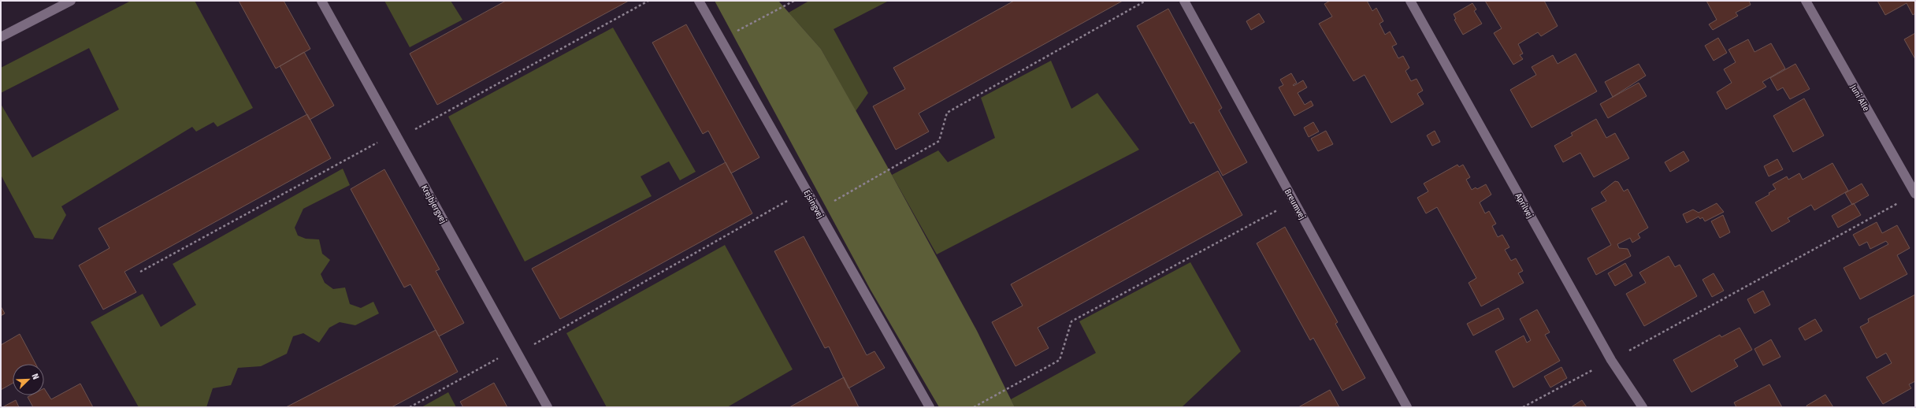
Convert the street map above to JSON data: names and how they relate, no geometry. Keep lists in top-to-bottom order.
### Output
{
  "streets": {
    "street": [
      "Juni Alle",
      "Krejbjergvej",
      "Ejsingvej",
      "Breumvej",
      "Aprilvej"
    ]
  },
  "north": "top right"
}
